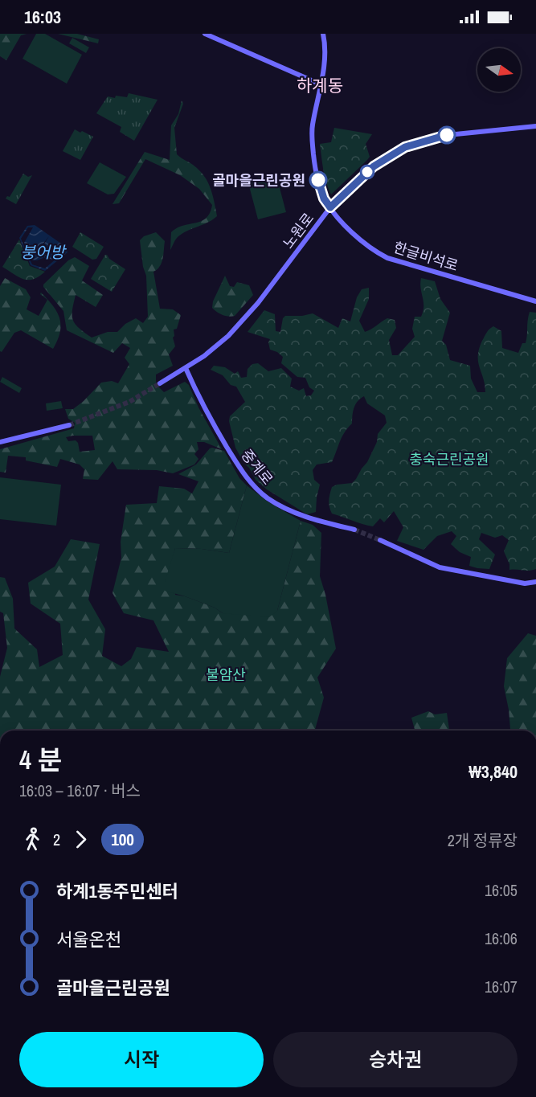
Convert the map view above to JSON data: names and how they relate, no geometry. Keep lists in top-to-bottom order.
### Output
{
  "streets": {
    "main road": ["노원로", "한글비석로", "중계로"]
  },
  "crossings": [
    ["노원로", "한글비석로"],
    ["노원로", "중계로"]
  ],
  "districts": ["하계동"],
  "water": ["붕어방"],
  "parks": ["충숙근린공원", "불암산"],
  "places": ["골마을근린공원"],
  "lines": ["bus line 100"],
  "north": "right",
  "page": {
    "status": "16:03",
    "heading": ["4 분", "16:03 – 16:07 · 버스", "₩3,840"],
    "legs": ["2", "100", "2개 정류장"],
    "list": [
      {
        "name": "하계1동주민센터",
        "value": "16:05"
      },
      {
        "name": "서울온천",
        "value": "16:06"
      },
      {
        "name": "골마을근린공원",
        "value": "16:07"
      }
    ],
    "buttons": ["시작", "승차권"]
  }
}
